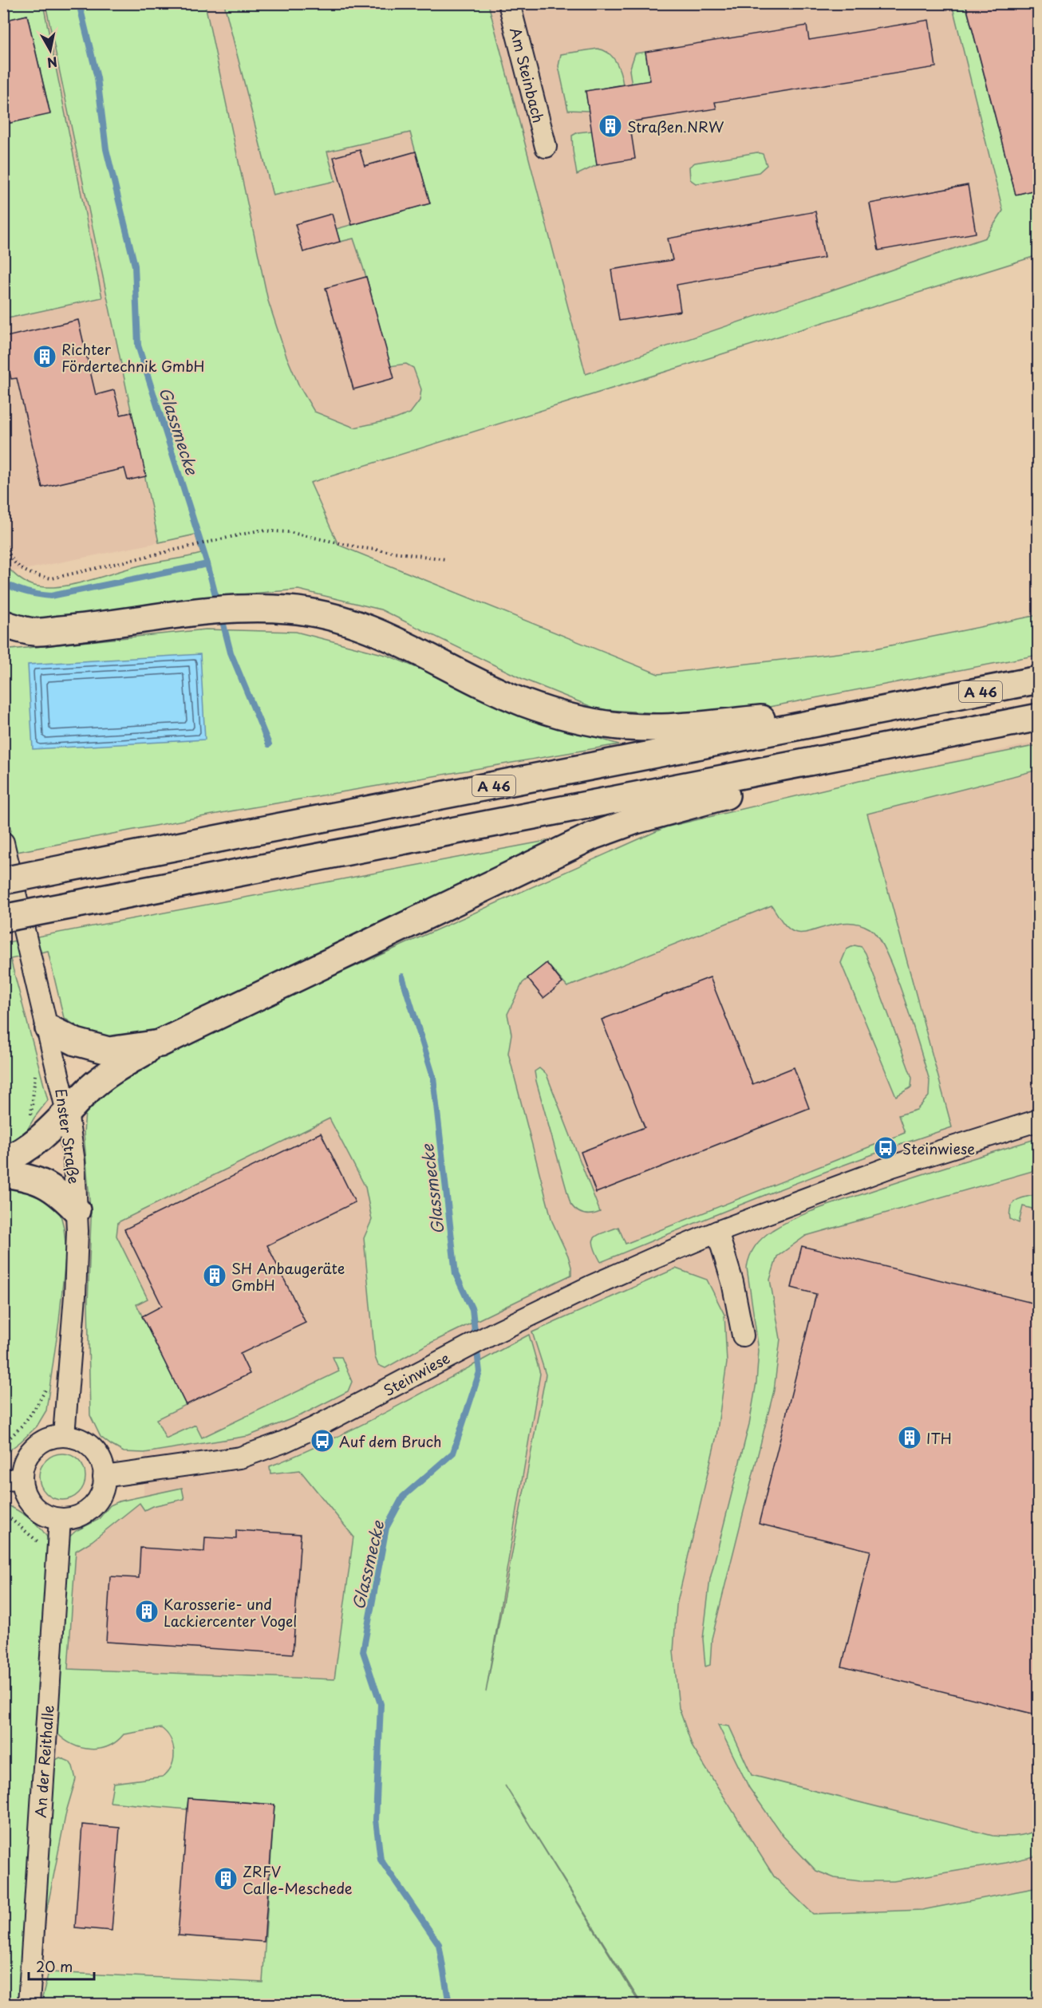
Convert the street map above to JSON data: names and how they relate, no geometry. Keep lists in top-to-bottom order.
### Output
{
  "streets": {
    "highway": ["A 46"],
    "street": [
      "Am Steinbach",
      "Enster Straße",
      "Steinwiese",
      "An der Reithalle"
    ]
  },
  "crossings": [
    ["Enster Straße", "Steinwiese"],
    ["Enster Straße", "An der Reithalle"],
    ["Steinwiese", "An der Reithalle"]
  ],
  "water": ["Glassmecke"],
  "places": {
    "building": [
      "Straßen.NRW",
      "Richter Fördertechnik GmbH",
      "SH Anbaugeräte GmbH",
      "ITH",
      "Karosserie- und Lackiercenter Vogel",
      "ZRFV Calle-Meschede"
    ],
    "bus stop": ["Steinwiese", "Auf dem Bruch"]
  },
  "scale_bar": "20 m",
  "north": "bottom"
}
